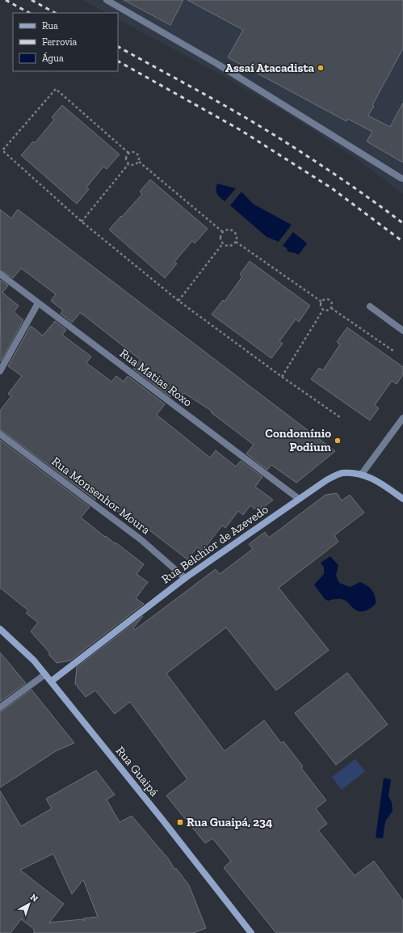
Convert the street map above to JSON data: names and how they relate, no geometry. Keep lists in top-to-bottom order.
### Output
{
  "streets": {
    "street": [
      "Rua Matias Roxo",
      "Rua Monsenhor Moura",
      "Rua Belchior de Azevedo",
      "Rua Guaipá"
    ]
  },
  "crossings": [
    ["Rua Matias Roxo", "Rua Belchior de Azevedo"],
    ["Rua Monsenhor Moura", "Rua Belchior de Azevedo"],
    ["Rua Belchior de Azevedo", "Rua Guaipá"]
  ],
  "places": {
    "other": ["Assaí Atacadista", "Condomínio Podium"],
    "transit": ["Rua Guaipá, 234"]
  },
  "legend": ["Rua", "Ferrovia", "Água"],
  "north": "top right"
}
